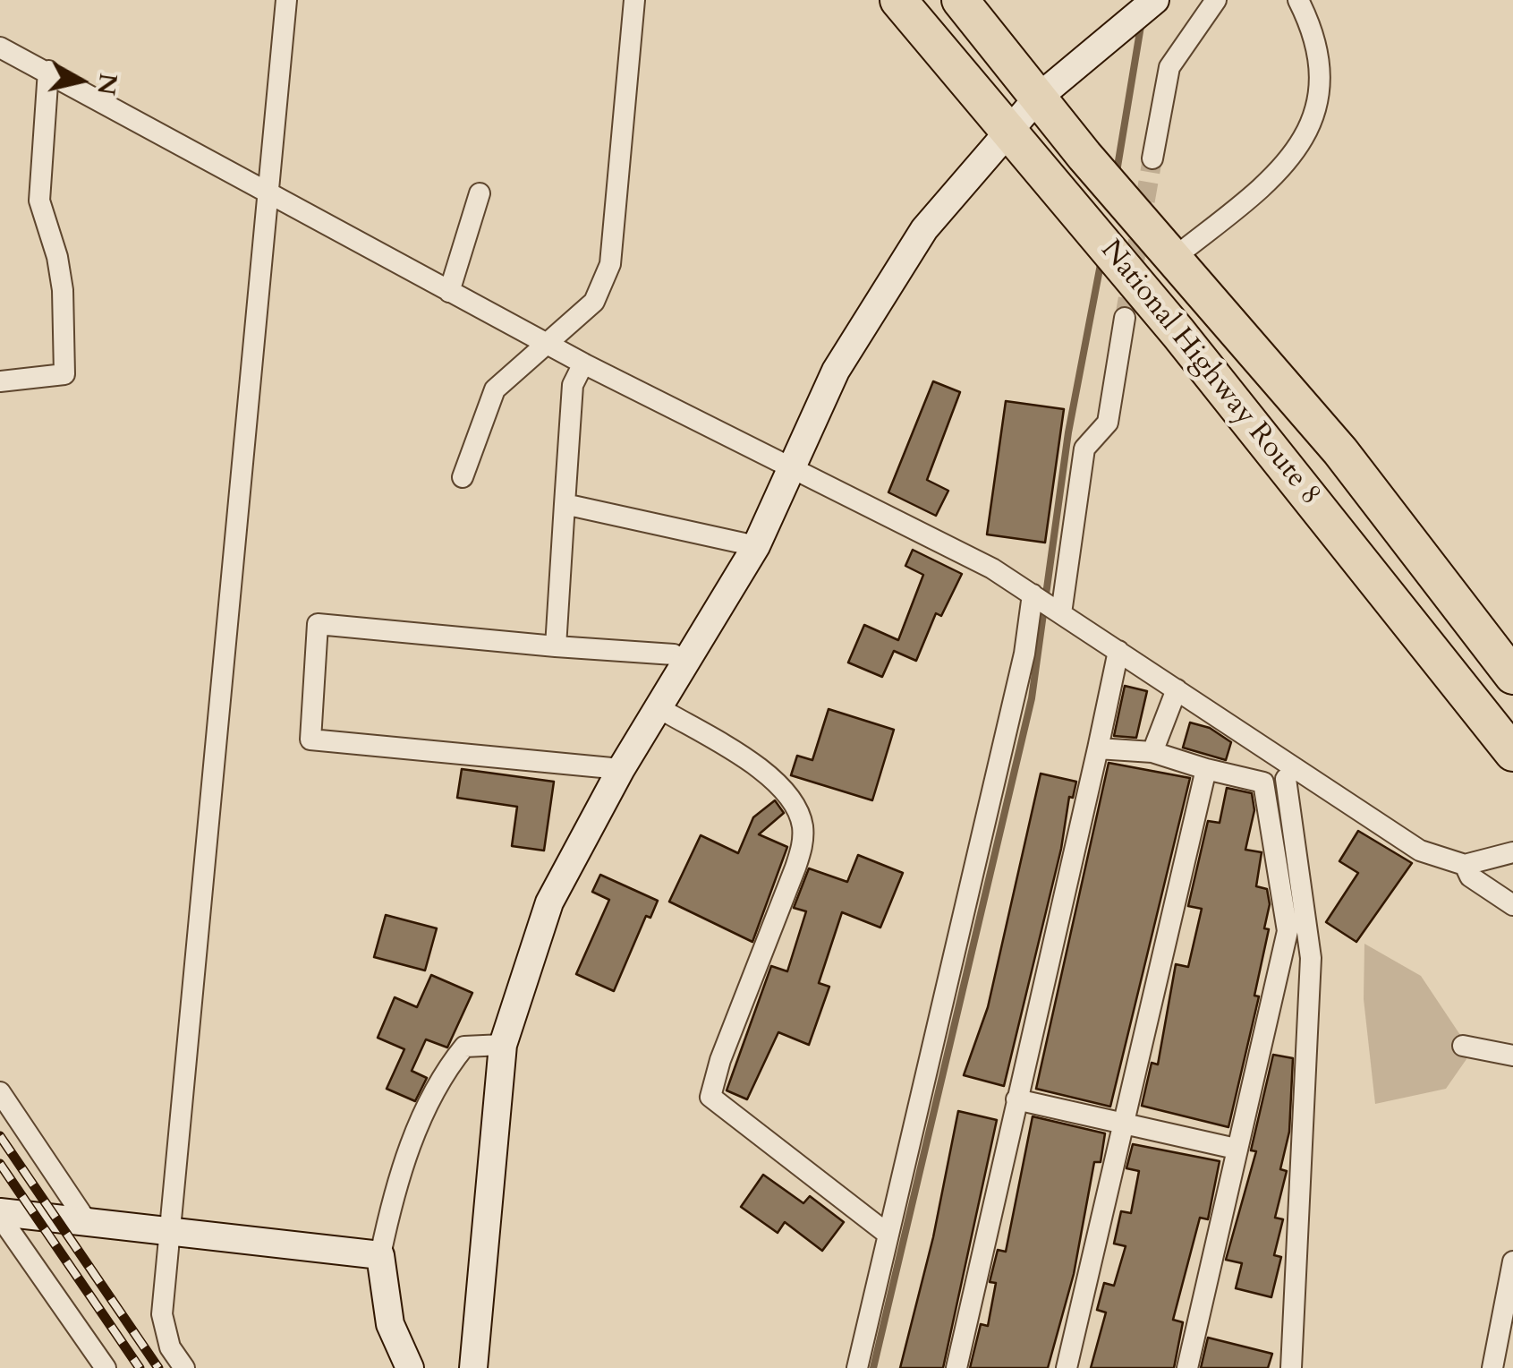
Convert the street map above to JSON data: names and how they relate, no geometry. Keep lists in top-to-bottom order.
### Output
{
  "streets": {
    "highway": ["National Highway Route 8"]
  },
  "north": "right"
}
